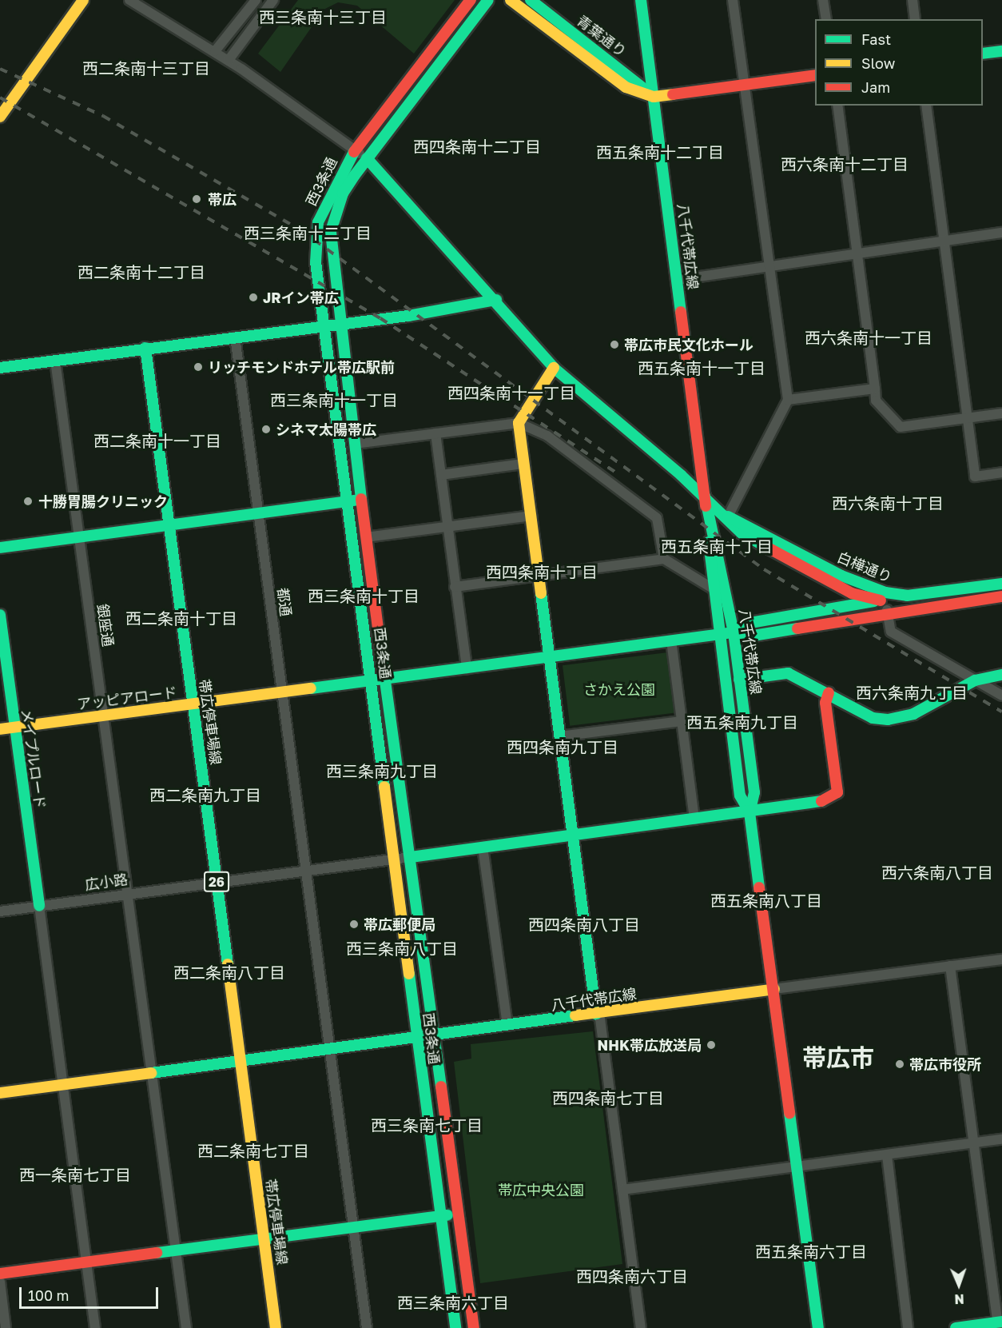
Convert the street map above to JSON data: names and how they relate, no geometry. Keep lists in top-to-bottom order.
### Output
{
  "streets": {
    "street": [
      "青葉通り",
      "西3条通",
      "八千代帯広線",
      "白樺通り",
      "都通",
      "銀座通",
      "アッピアロード",
      "帯広停車場線",
      "メイプルロード",
      "広小路",
      "26"
    ]
  },
  "crossings": [
    ["青葉通り", "八千代帯広線"],
    ["西3条通", "八千代帯広線"],
    ["西3条通", "白樺通り"],
    ["西3条通", "アッピアロード"],
    ["西3条通", "広小路"],
    ["八千代帯広線", "白樺通り"],
    ["八千代帯広線", "都通"],
    ["八千代帯広線", "銀座通"],
    ["八千代帯広線", "アッピアロード"],
    ["八千代帯広線", "帯広停車場線"],
    ["都通", "アッピアロード"],
    ["都通", "広小路"],
    ["銀座通", "アッピアロード"],
    ["銀座通", "広小路"],
    ["アッピアロード", "帯広停車場線"],
    ["アッピアロード", "メイプルロード"],
    ["帯広停車場線", "広小路"],
    ["メイプルロード", "広小路"]
  ],
  "districts": [
    "西三条南十三丁目",
    "西二条南十三丁目",
    "西四条南十二丁目",
    "西五条南十二丁目",
    "西六条南十二丁目",
    "西三条南十二丁目",
    "西二条南十二丁目",
    "西六条南十一丁目",
    "西五条南十一丁目",
    "西四条南十一丁目",
    "西三条南十一丁目",
    "西二条南十一丁目",
    "西六条南十丁目",
    "西五条南十丁目",
    "西四条南十丁目",
    "西三条南十丁目",
    "西二条南十丁目",
    "西六条南九丁目",
    "西五条南九丁目",
    "西四条南九丁目",
    "西三条南九丁目",
    "西二条南九丁目",
    "西六条南八丁目",
    "西五条南八丁目",
    "西四条南八丁目",
    "西三条南八丁目",
    "西二条南八丁目",
    "帯広市",
    "西四条南七丁目",
    "西三条南七丁目",
    "西二条南七丁目",
    "西一条南七丁目",
    "西五条南六丁目",
    "西四条南六丁目",
    "西三条南六丁目"
  ],
  "parks": ["さかえ公園", "帯広中央公園"],
  "places": [
    "帯広",
    "JRイン帯広",
    "帯広市民文化ホール",
    "リッチモンドホテル帯広駅前",
    "シネマ太陽帯広",
    "十勝胃腸クリニック",
    "帯広郵便局",
    "NHK帯広放送局",
    "帯広市役所"
  ],
  "legend": ["Fast", "Slow", "Jam"],
  "scale_bar": "100 m",
  "north": "bottom"
}
